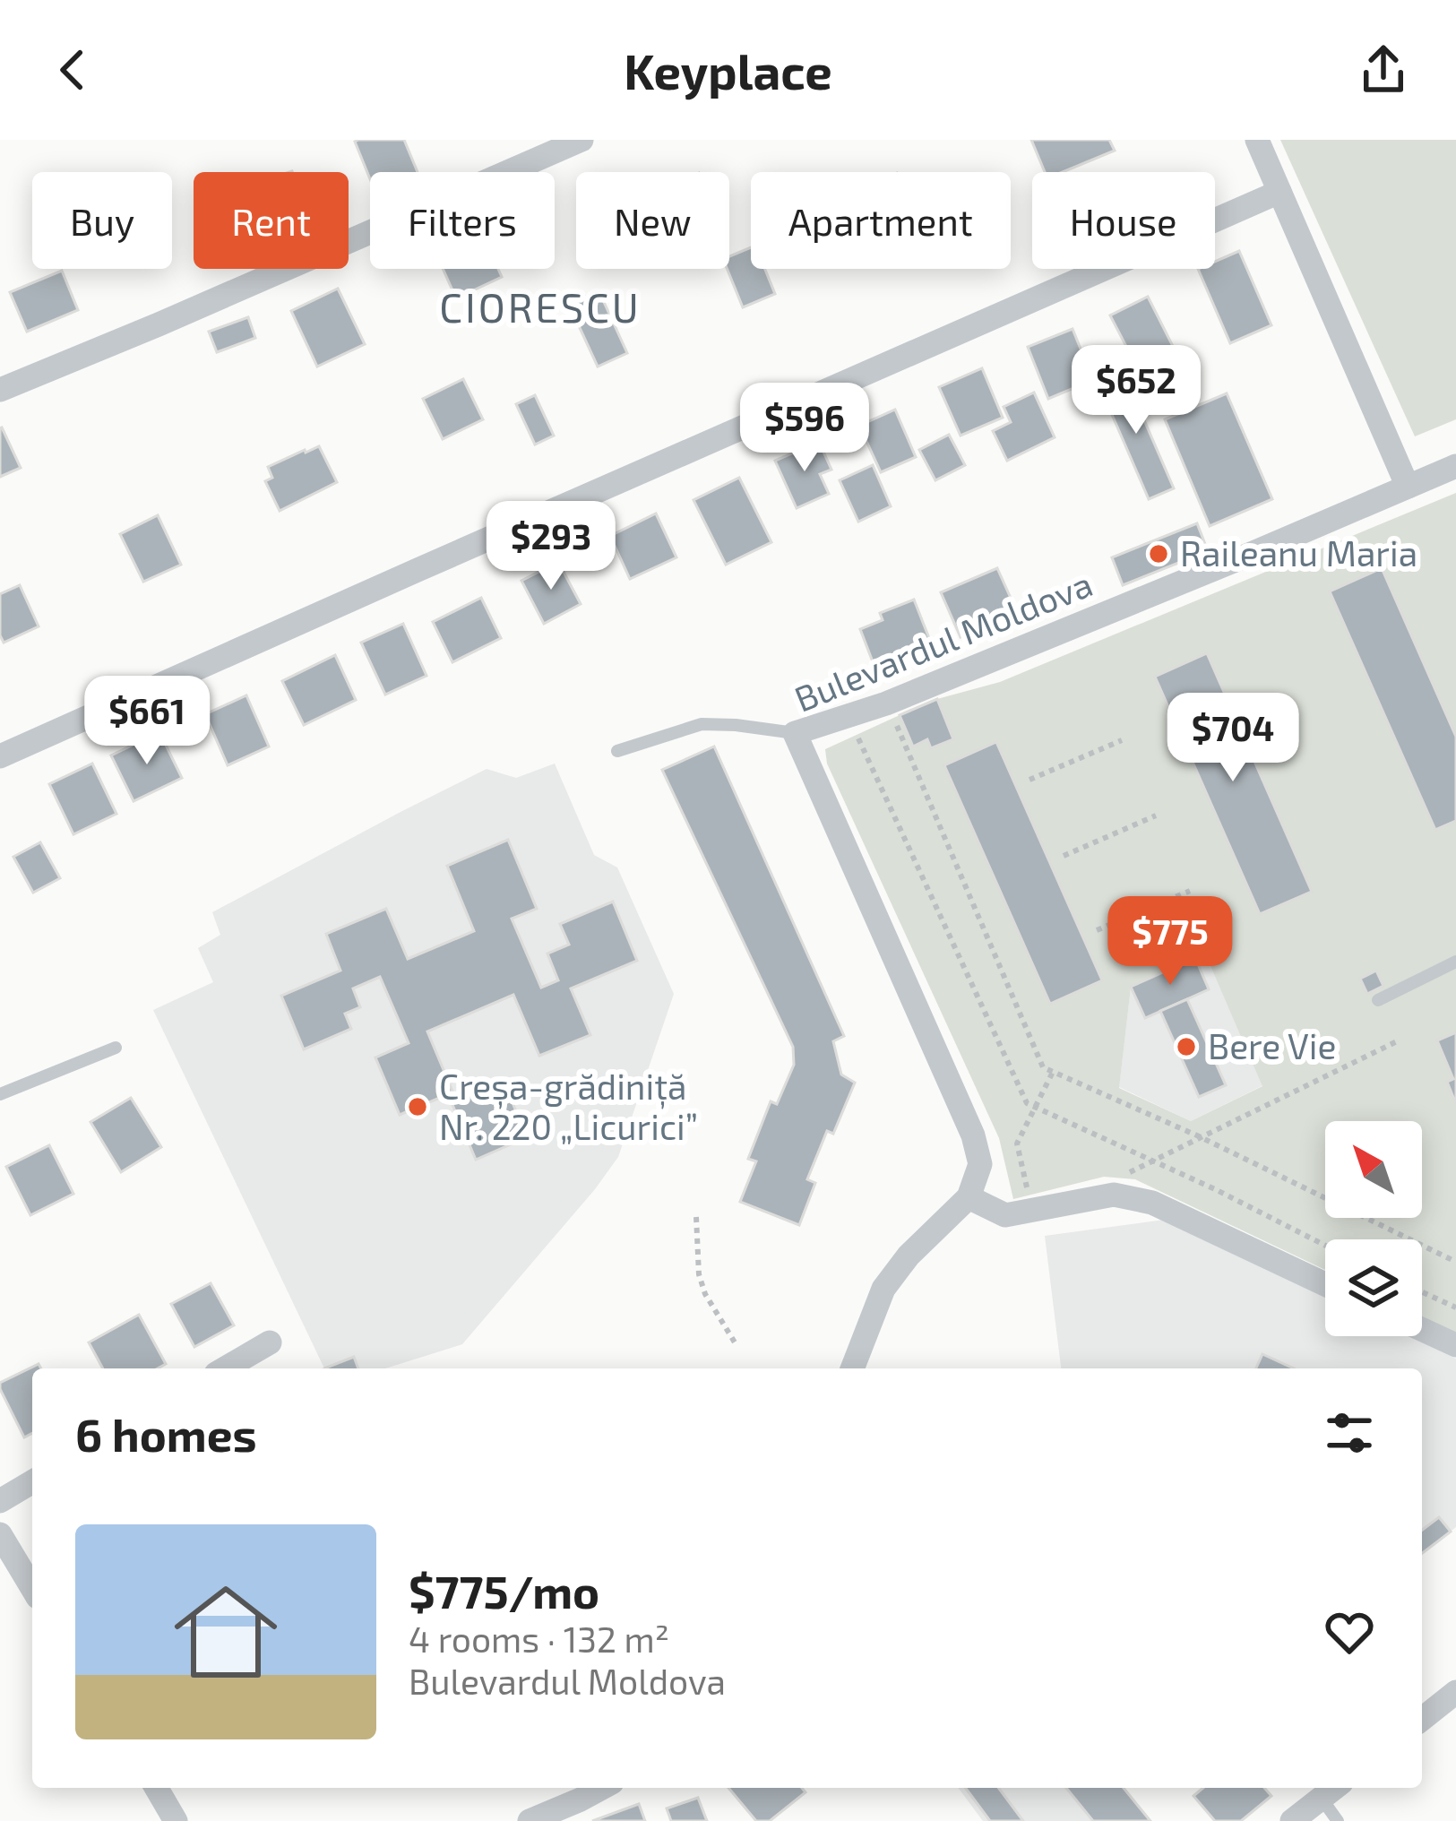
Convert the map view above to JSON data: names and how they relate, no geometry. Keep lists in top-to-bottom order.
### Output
{
  "streets": {
    "street": ["Bulevardul Moldova"]
  },
  "districts": ["CIORESCU"],
  "places": ["Raileanu Maria", "Bere Vie", "Creșa-grădiniță Nr. 220 „Licurici”"],
  "north": "top left",
  "page": {
    "header": "Keyplace",
    "chip": [
      "Buy",
      "Rent",
      "Filters",
      "New",
      "Apartment",
      "House"
    ],
    "price": [
      "$652",
      "$596",
      "$293",
      "$661",
      "$704",
      "$775"
    ],
    "heading": "6 homes",
    "list": [
      {
        "name": "$775/mo",
        "note": "4 rooms · 132 m² · Bulevardul Moldova"
      }
    ]
  }
}
